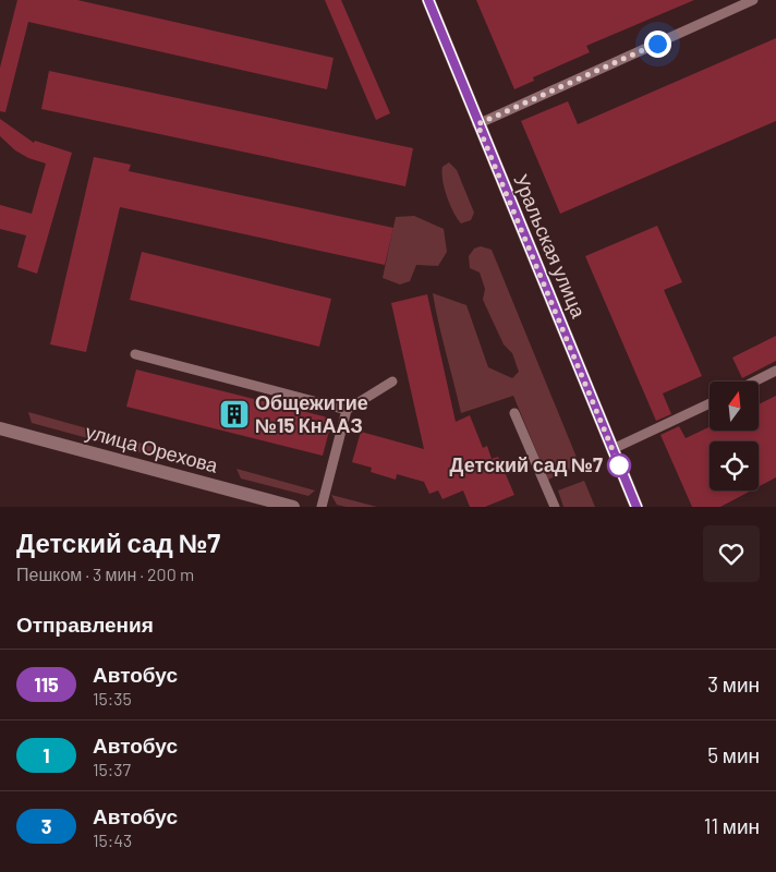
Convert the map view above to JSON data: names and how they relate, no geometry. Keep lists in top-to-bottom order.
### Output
{
  "streets": {
    "street": ["Уральская улица", "улица Орехова"]
  },
  "places": {
    "building": ["Общежитие №15 КнААЗ"],
    "other": ["Детский сад №7"]
  },
  "lines": ["bus line 115"],
  "north": "top",
  "page": {
    "heading": [
      ["Детский сад №7", "Пешком · 3 мин · 200 m"],
      "Отправления"
    ],
    "list": [
      {
        "mark": "115",
        "name": "Автобус",
        "note": "15:35",
        "value": "3 мин"
      },
      {
        "mark": "1",
        "name": "Автобус",
        "note": "15:37",
        "value": "5 мин"
      },
      {
        "mark": "3",
        "name": "Автобус",
        "note": "15:43",
        "value": "11 мин"
      }
    ]
  }
}
